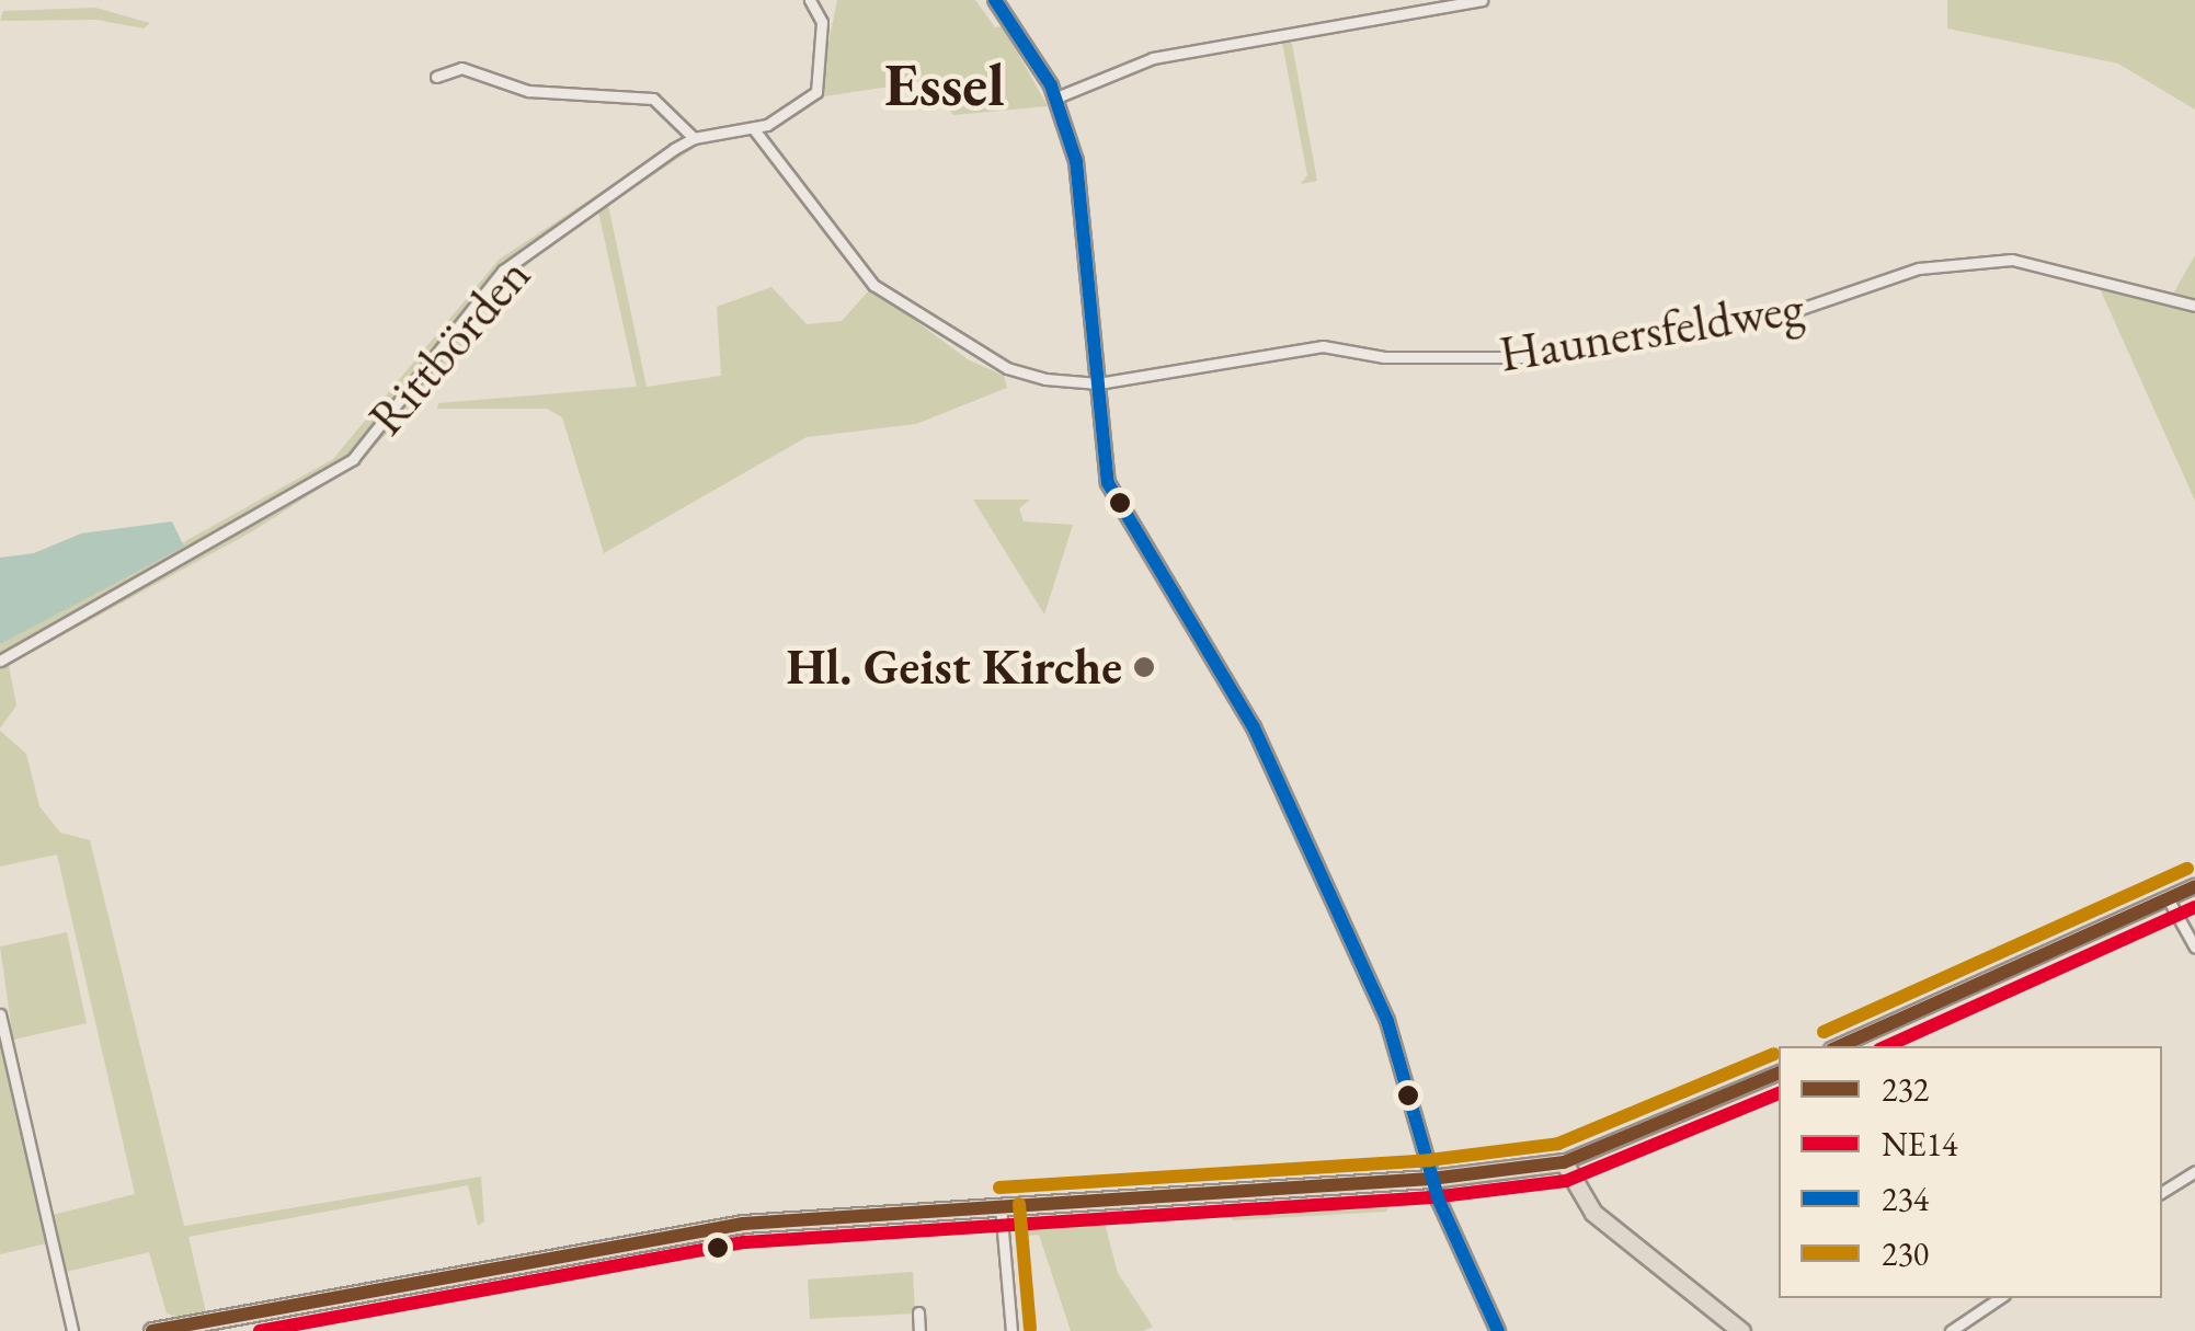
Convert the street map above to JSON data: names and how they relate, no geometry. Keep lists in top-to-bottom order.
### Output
{
  "streets": {
    "street": ["Haunersfeldweg", "Rittbörden"]
  },
  "crossings": [
    ["Haunersfeldweg", "Rittbörden"]
  ],
  "districts": ["Essel"],
  "places": ["Hl. Geist Kirche"],
  "lines": [
    "transit line 234",
    "transit line 230",
    "transit line 232",
    "transit line NE14"
  ],
  "legend": [
    "232",
    "NE14",
    "234",
    "230"
  ]
}
